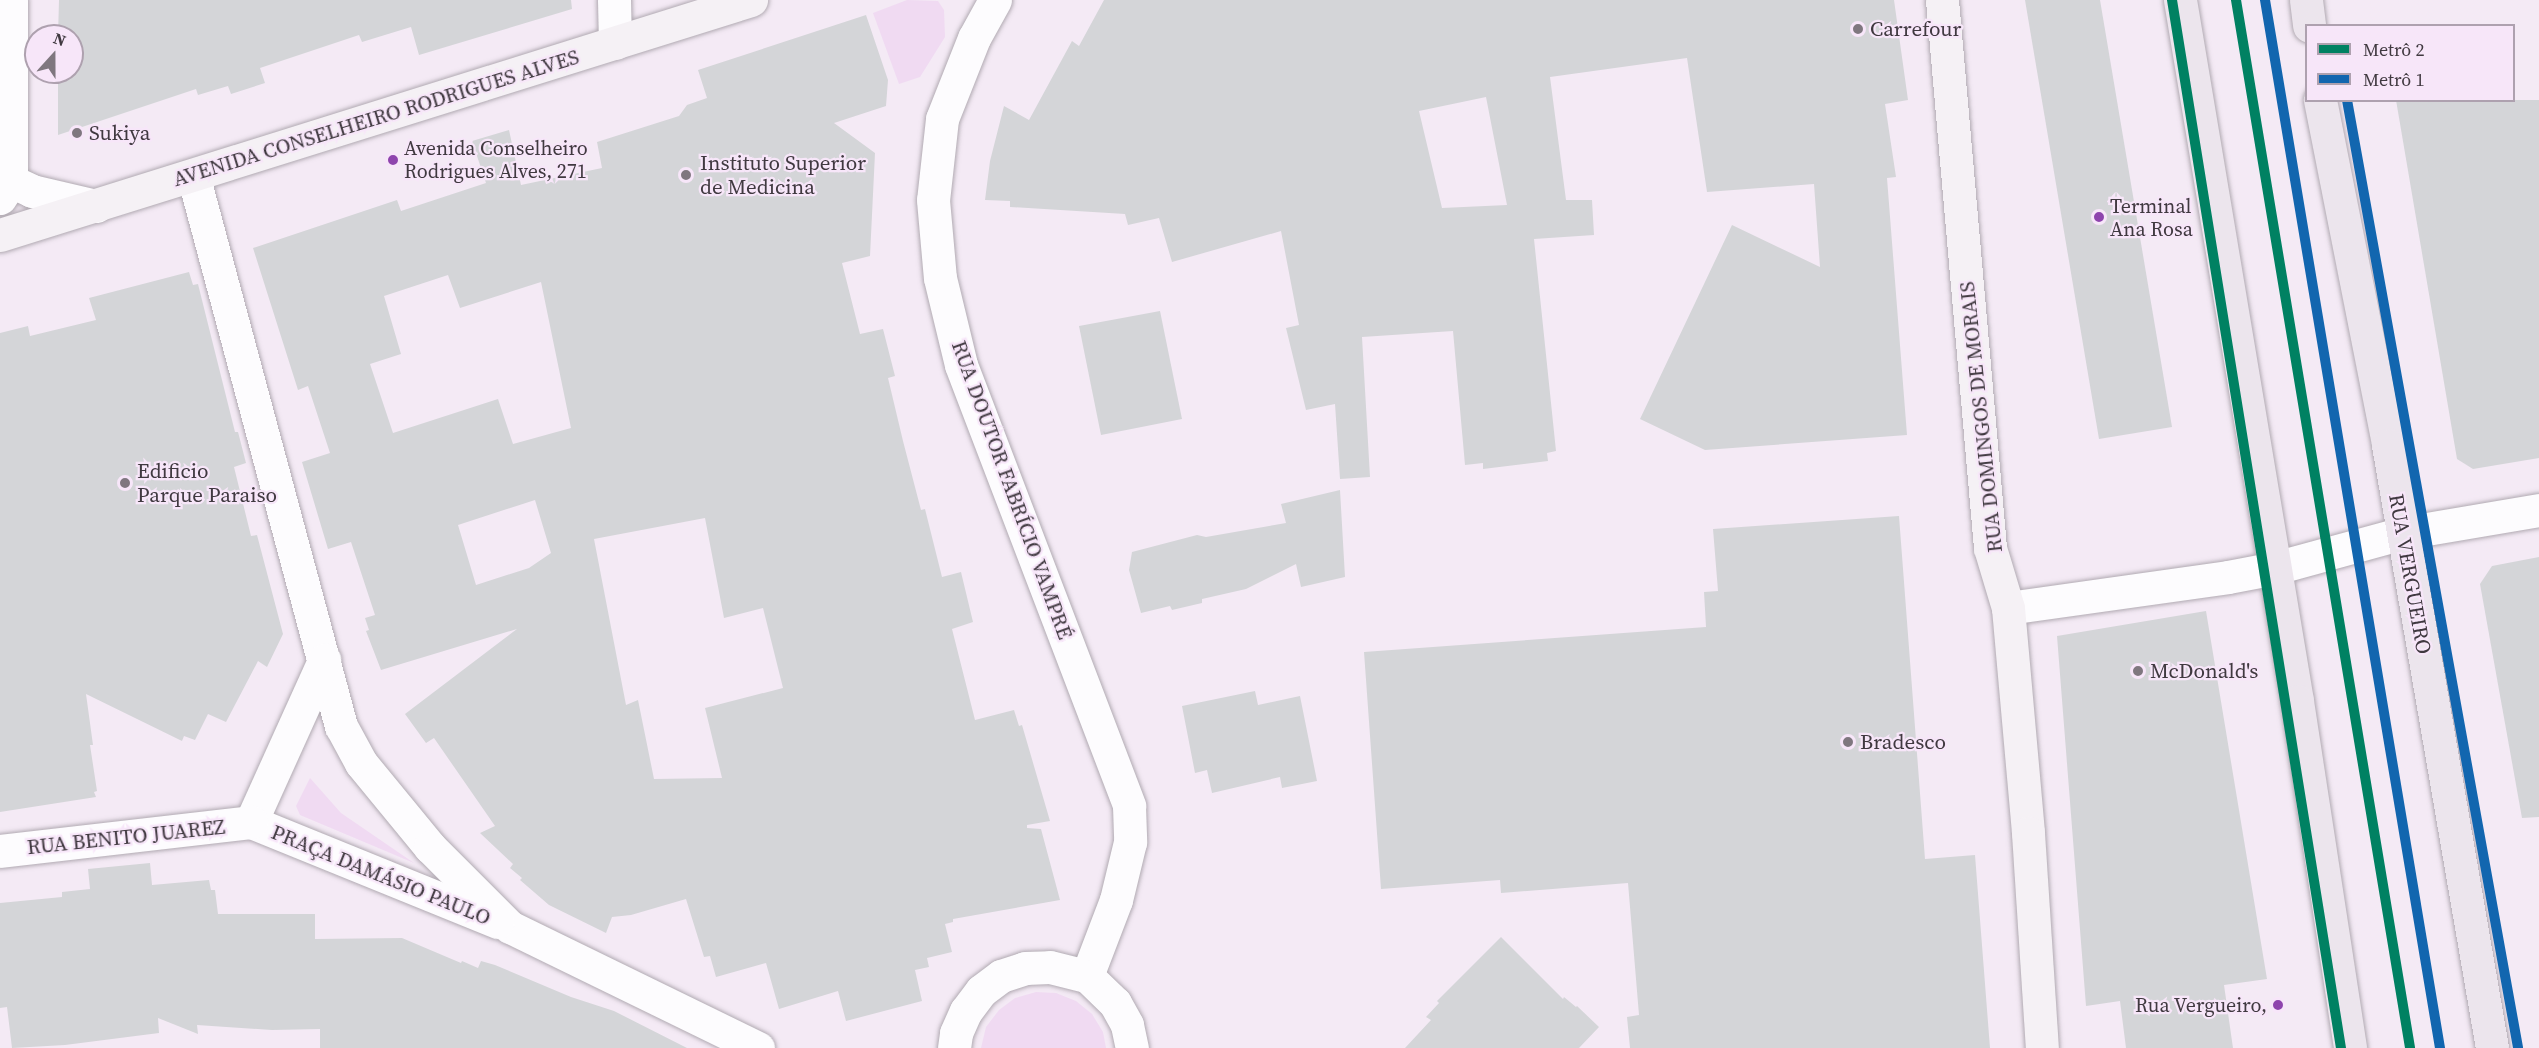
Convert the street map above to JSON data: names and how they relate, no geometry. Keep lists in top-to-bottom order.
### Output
{
  "streets": {
    "main road": ["RUA VERGUEIRO"],
    "street": [
      "AVENIDA CONSELHEIRO RODRIGUES ALVES",
      "RUA DOMINGOS DE MORAIS",
      "RUA DOUTOR FABRÍCIO VAMPRÉ",
      "RUA BENITO JUAREZ",
      "PRAÇA DAMÁSIO PAULO"
    ]
  },
  "crossings": [
    ["RUA BENITO JUAREZ", "PRAÇA DAMÁSIO PAULO"]
  ],
  "places": [
    "Carrefour",
    "Sukiya",
    "Avenida Conselheiro Rodrigues Alves, 271",
    "Instituto Superior de Medicina",
    "Terminal Ana Rosa",
    "Edificio Parque Paraiso",
    "McDonald's",
    "Bradesco",
    "Rua Vergueiro,"
  ],
  "lines": ["metro line 2", "metro line 1"],
  "legend": ["Metrô 2", "Metrô 1"],
  "north": "top"
}
